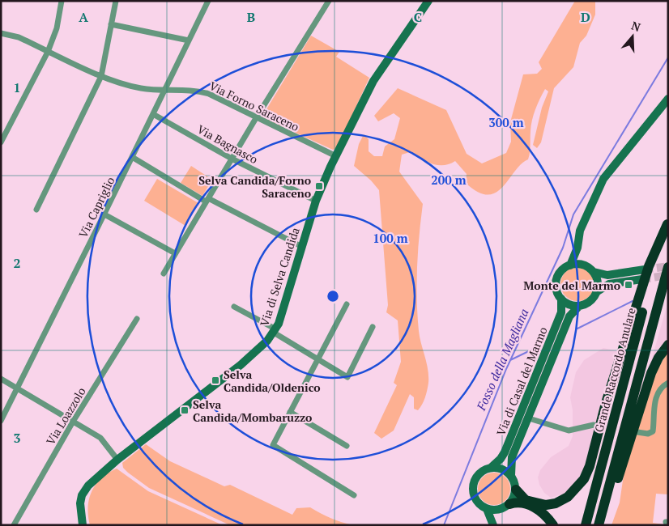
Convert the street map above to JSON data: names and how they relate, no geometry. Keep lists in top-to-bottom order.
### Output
{
  "streets": {
    "highway": ["Grande Raccordo Anulare"],
    "main road": ["Via di Selva Candida", "Via di Casal del Marmo"],
    "street": [
      "Via Forno Saraceno",
      "Via Bagnasco",
      "Via Capriglio",
      "Via Loazzolo"
    ]
  },
  "crossings": [
    ["Via Forno Saraceno", "Via Capriglio"],
    ["Via Forno Saraceno", "Via di Selva Candida"],
    ["Via Bagnasco", "Via Capriglio"],
    ["Via Bagnasco", "Via di Selva Candida"]
  ],
  "water": ["Fosso della Magliana"],
  "places": {
    "transit": [
      "Selva Candida/Forno Saraceno",
      "Monte del Marmo",
      "Selva Candida/Oldenico",
      "Selva Candida/Mombaruzzo"
    ]
  },
  "north": "top",
  "grid": {
    "columns": [
      "A",
      "B",
      "C",
      "D"
    ],
    "rows": ["1", "2", "3"]
  },
  "rings": ["300 m", "200 m", "100 m"]
}
